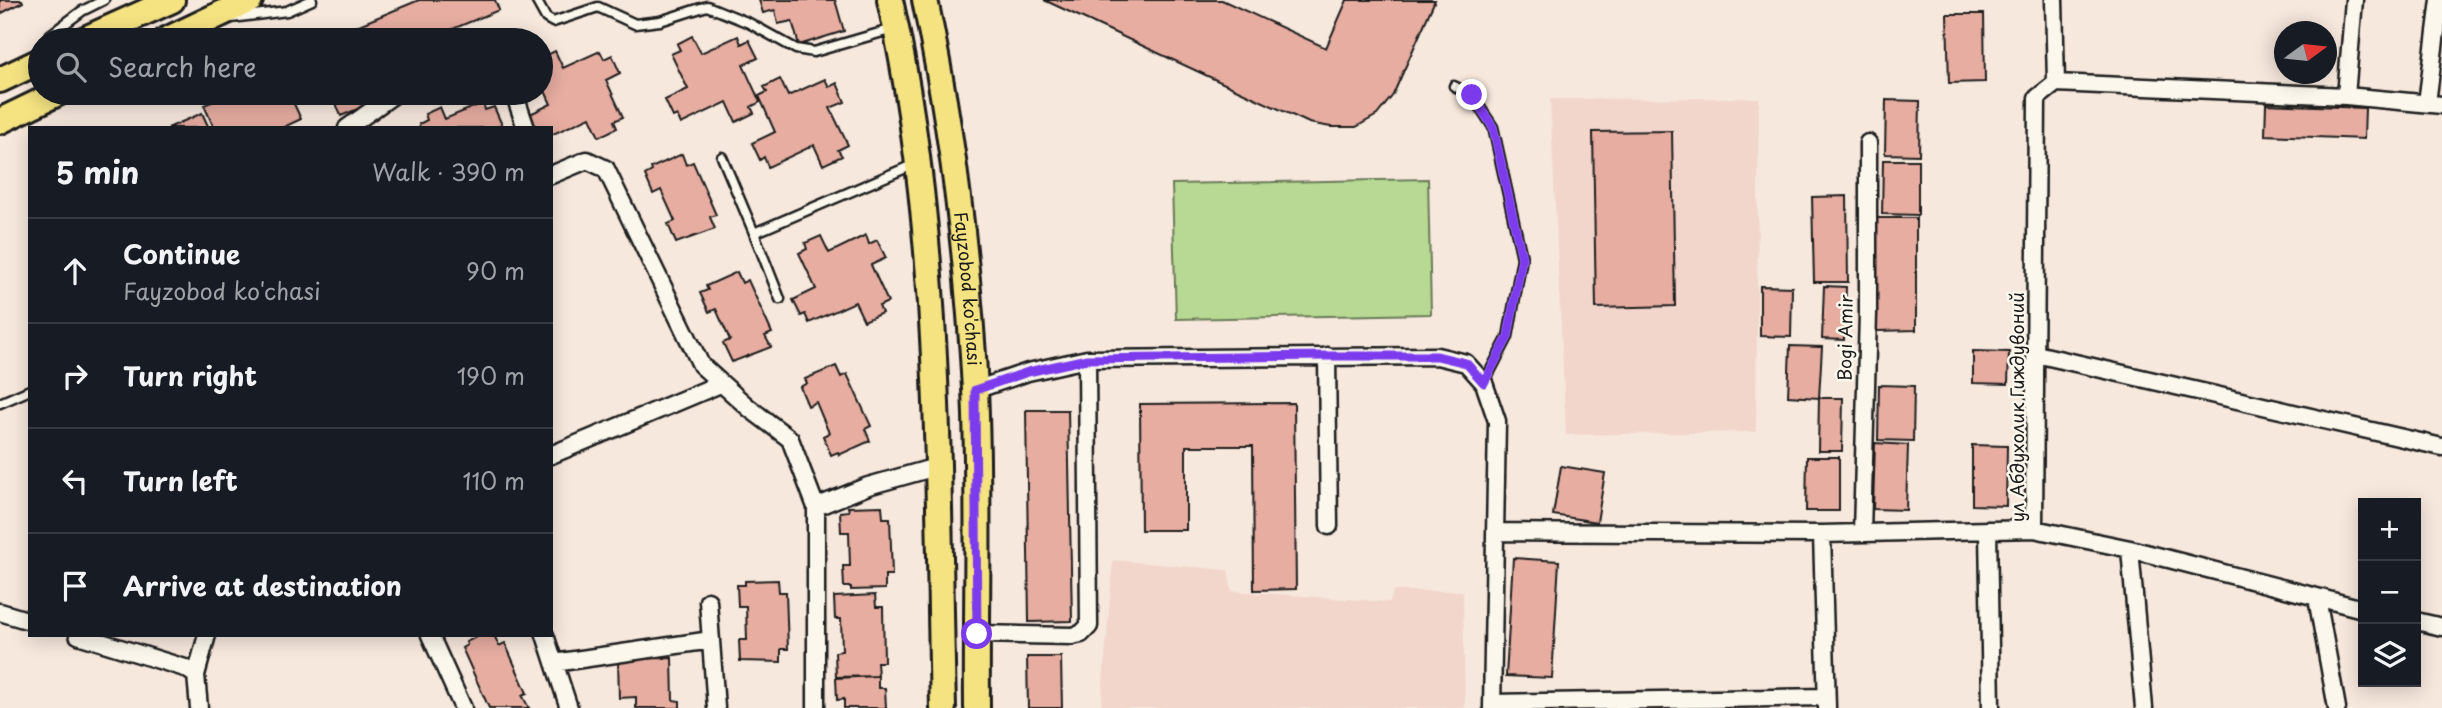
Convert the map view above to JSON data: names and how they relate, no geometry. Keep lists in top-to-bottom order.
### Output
{
  "streets": {
    "main road": ["Fayzobod ko'chasi"],
    "street": ["ул Абдухолик Гиждувоний"]
  },
  "north": "right",
  "page": {
    "search": "Search here",
    "heading": ["5 min", "Walk · 390 m"],
    "list": [
      ["Continue", "Fayzobod ko'chasi", "90 m"],
      ["Turn right", "190 m"],
      ["Turn left", "110 m"],
      "Arrive at destination"
    ],
    "map_buttons": ["+", "−"]
  }
}
